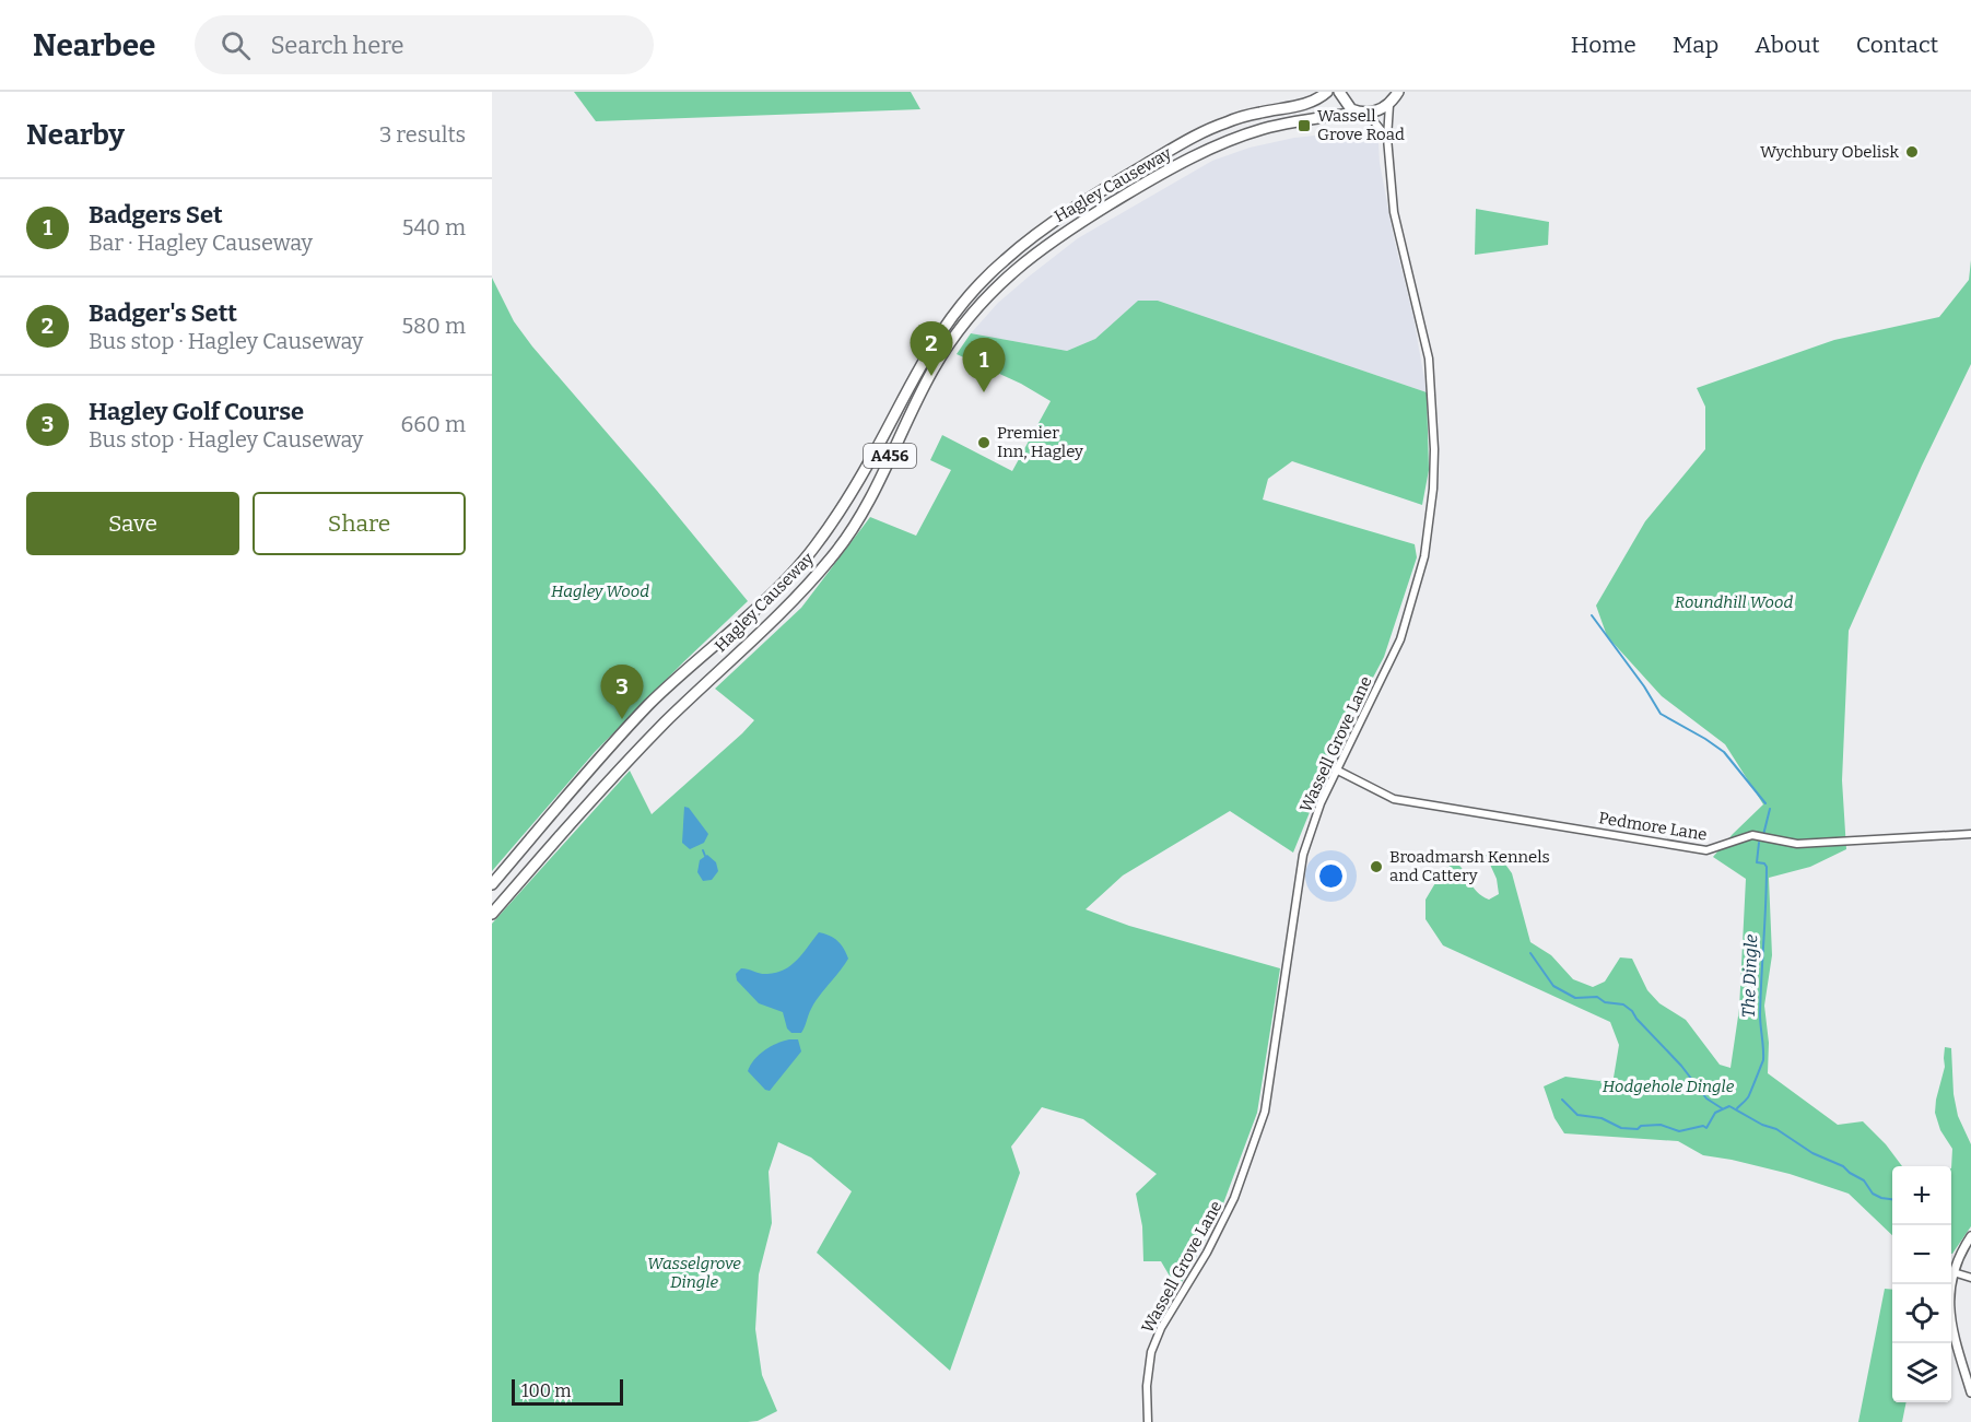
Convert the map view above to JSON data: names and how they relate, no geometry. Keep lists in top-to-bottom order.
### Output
{
  "streets": {
    "highway": ["Hagley Causeway", "A456"],
    "street": ["Wassell Grove Lane", "Pedmore Lane"]
  },
  "crossings": [
    ["Hagley Causeway", "Wassell Grove Lane"],
    ["Wassell Grove Lane", "Pedmore Lane"]
  ],
  "water": ["The Dingle"],
  "parks": [
    "Hagley Wood",
    "Roundhill Wood",
    "Hodgehole Dingle",
    "Wasselgrove Dingle"
  ],
  "places": {
    "transit": ["Wassell Grove Road"],
    "other": ["Wychbury Obelisk", "Premier Inn, Hagley", "Broadmarsh Kennels and Cattery"]
  },
  "scale_bar": "100 m",
  "page": {
    "header": "Nearbee",
    "search": "Search here",
    "nav": [
      "Home",
      "Map",
      "About",
      "Contact"
    ],
    "heading": ["Nearby", "3 results"],
    "list": [
      {
        "mark": "1",
        "name": "Badgers Set",
        "note": "Bar · Hagley Causeway",
        "value": "540 m"
      },
      {
        "mark": "2",
        "name": "Badger's Sett",
        "note": "Bus stop · Hagley Causeway",
        "value": "580 m"
      },
      {
        "mark": "3",
        "name": "Hagley Golf Course",
        "note": "Bus stop · Hagley Causeway",
        "value": "660 m"
      }
    ],
    "pins": ["2", "1", "3"],
    "buttons": ["Save", "Share"],
    "map_buttons": ["+", "−"],
    "scale": "100 m"
  }
}
